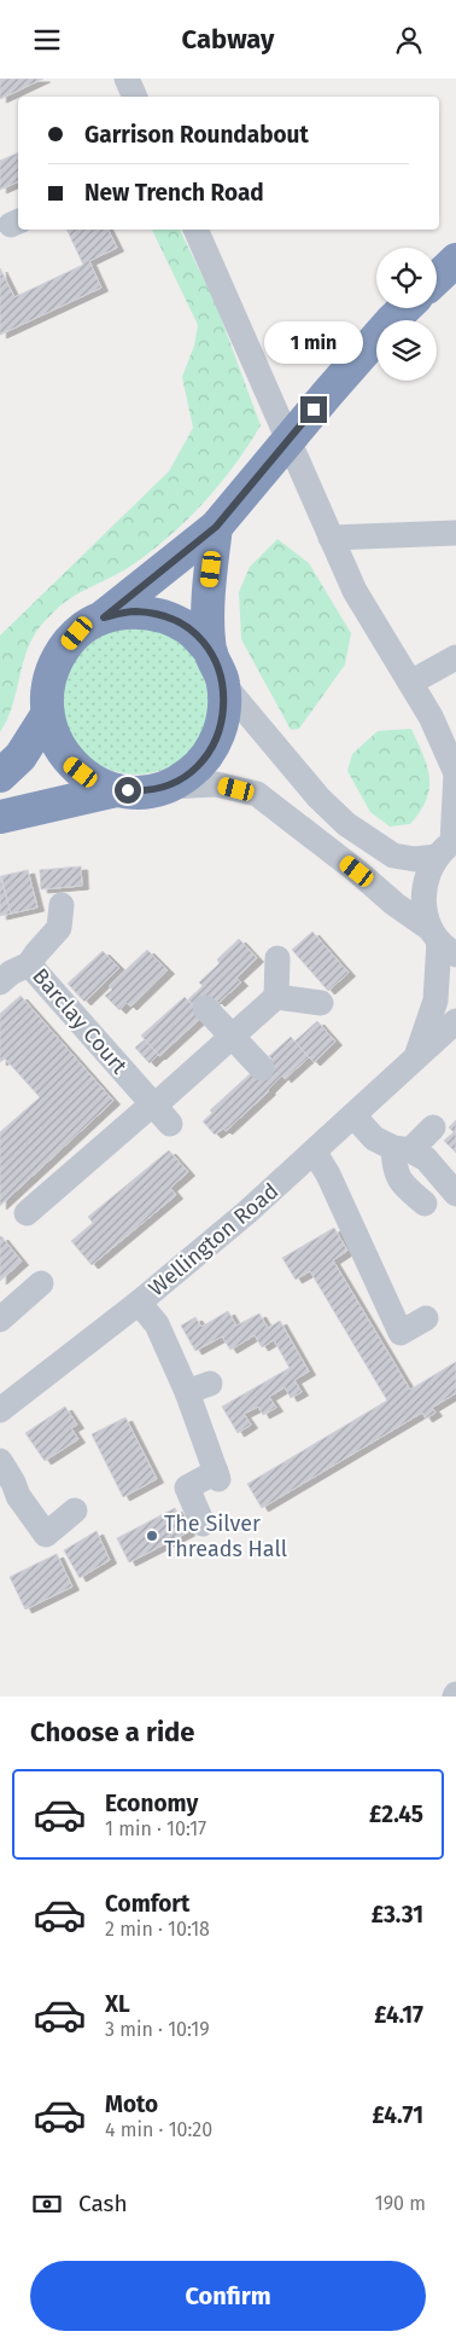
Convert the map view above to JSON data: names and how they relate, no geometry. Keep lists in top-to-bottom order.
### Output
{
  "streets": {
    "street": ["Barclay Court", "Wellington Road"]
  },
  "places": ["The Silver Threads Hall"],
  "page": {
    "header": "Cabway",
    "banner": ["Garrison Roundabout", "New Trench Road"],
    "bubble": "1 min",
    "heading": "Choose a ride",
    "list": [
      {
        "name": "Economy",
        "note": "1 min · 10:17",
        "value": "£2.45"
      },
      {
        "name": "Comfort",
        "note": "2 min · 10:18",
        "value": "£3.31"
      },
      {
        "name": "XL",
        "note": "3 min · 10:19",
        "value": "£4.17"
      },
      {
        "name": "Moto",
        "note": "4 min · 10:20",
        "value": "£4.71"
      }
    ],
    "pay": ["Cash", "190 m"],
    "buttons": "Confirm"
  }
}
